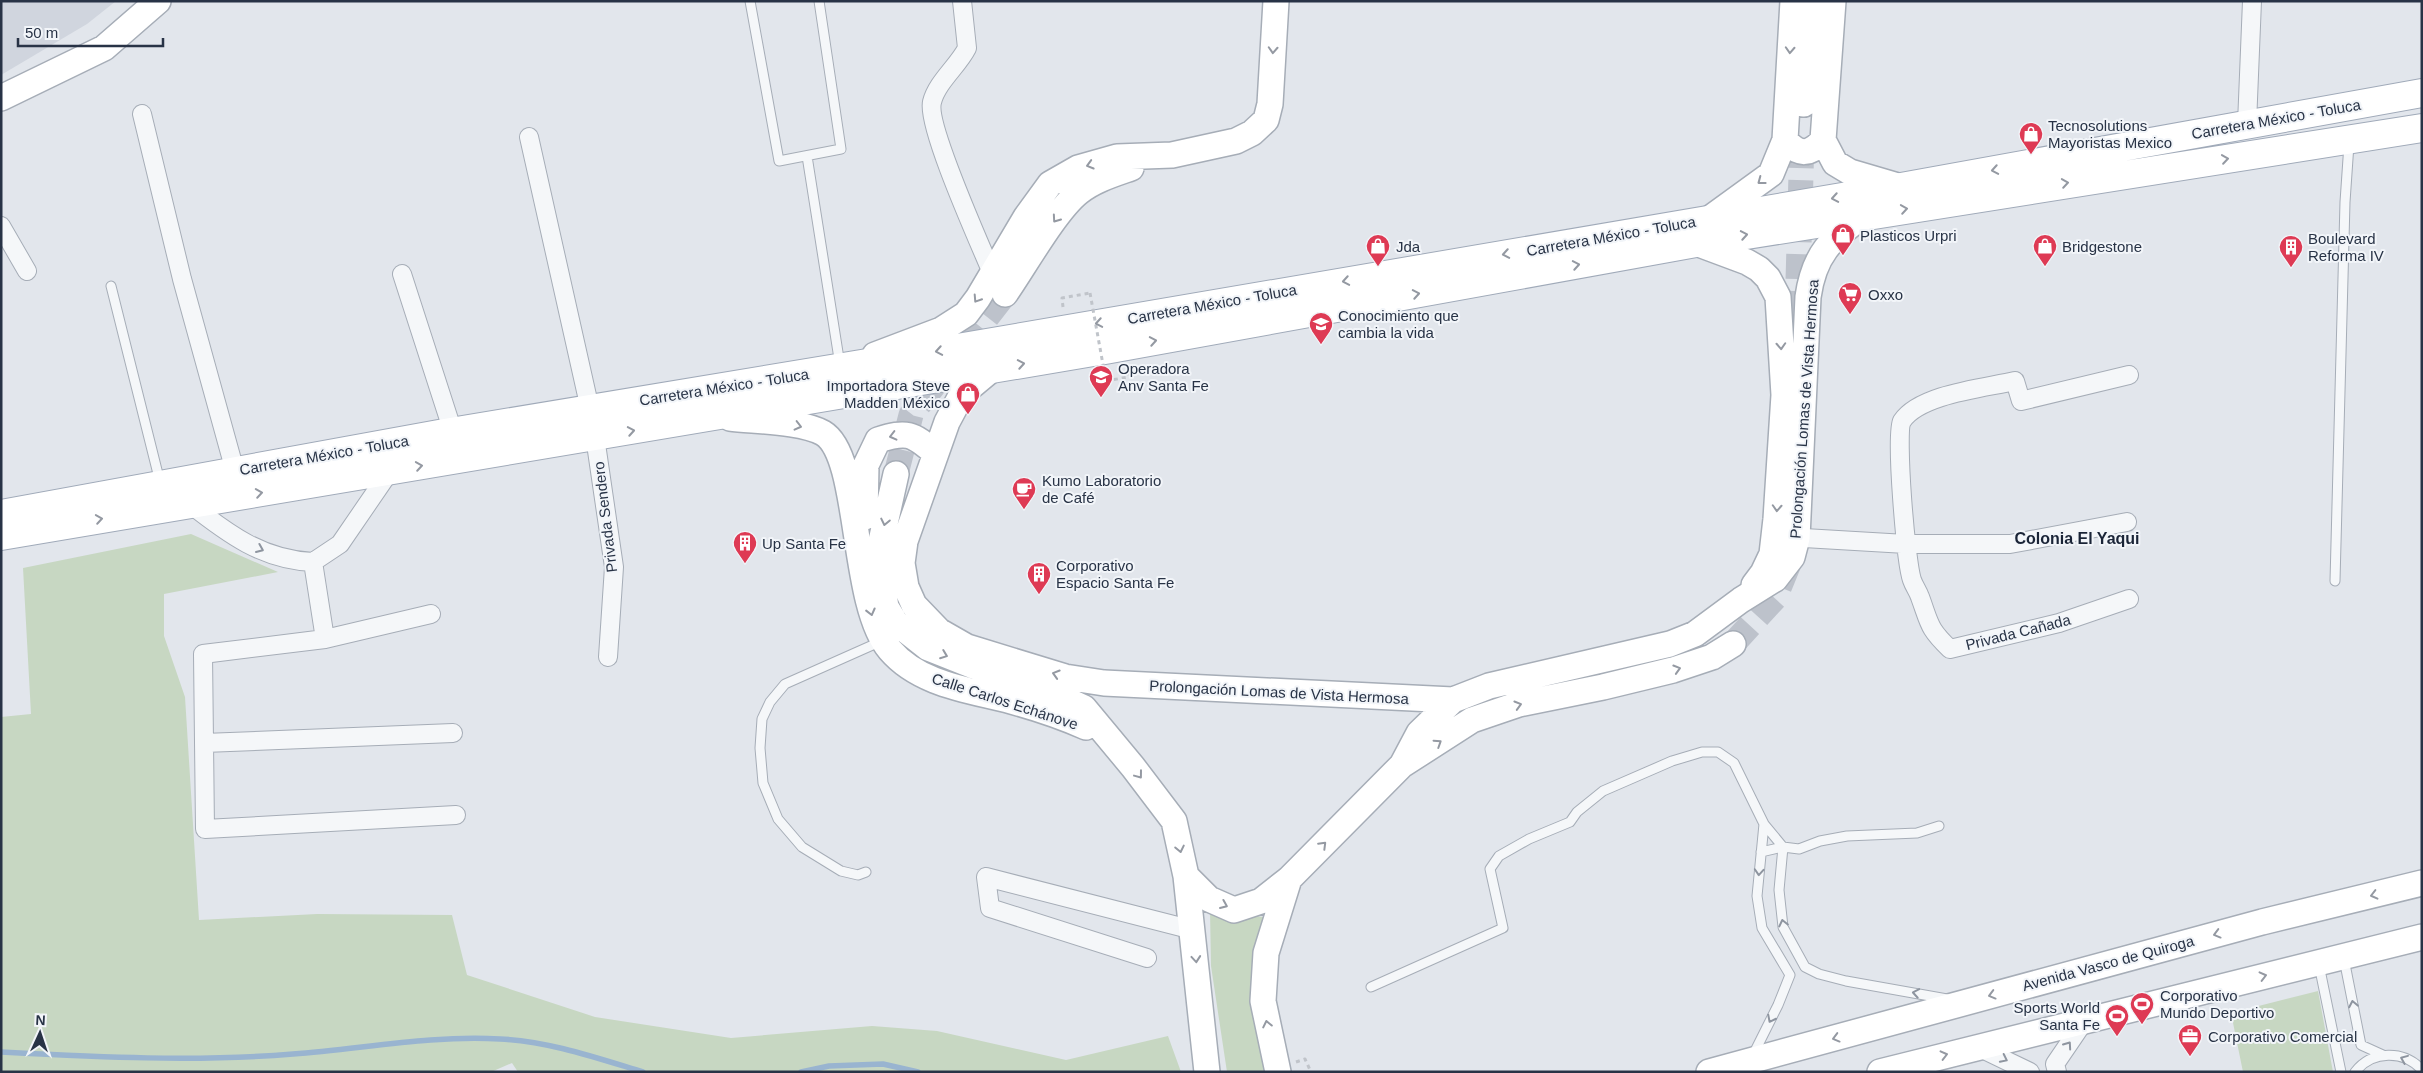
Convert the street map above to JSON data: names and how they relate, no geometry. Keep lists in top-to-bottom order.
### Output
{
  "streets": {
    "main road": ["Carretera México - Toluca"],
    "street": [
      "Prolongación Lomas de Vista Hermosa",
      "Privada Sendero",
      "Privada Cañada",
      "Calle Carlos Echánove",
      "Avenida Vasco de Quiroga"
    ]
  },
  "crossings": [
    ["Carretera México - Toluca", "Prolongación Lomas de Vista Hermosa"],
    ["Carretera México - Toluca", "Privada Sendero"],
    ["Carretera México - Toluca", "Calle Carlos Echánove"]
  ],
  "one_way": ["Calle Carlos Echánove"],
  "districts": ["Colonia El Yaqui"],
  "places": {
    "shop": [
      "Tecnosolutions Mayoristas Mexico",
      "Plasticos Urpri",
      "Jda",
      "Bridgestone",
      "Importadora Steve Madden México"
    ],
    "building": ["Boulevard Reforma IV", "Up Santa Fe", "Corporativo Espacio Santa Fe"],
    "supermarket": ["Oxxo"],
    "school or university": ["Conocimiento que cambia la vida", "Operadora Anv Santa Fe"],
    "cafe": ["Kumo Laboratorio de Café"],
    "sports": ["Corporativo Mundo Deportivo", "Sports World Santa Fe"],
    "office": ["Corporativo Comercial"]
  },
  "scale_bar": "50 m",
  "north": "top"
}
